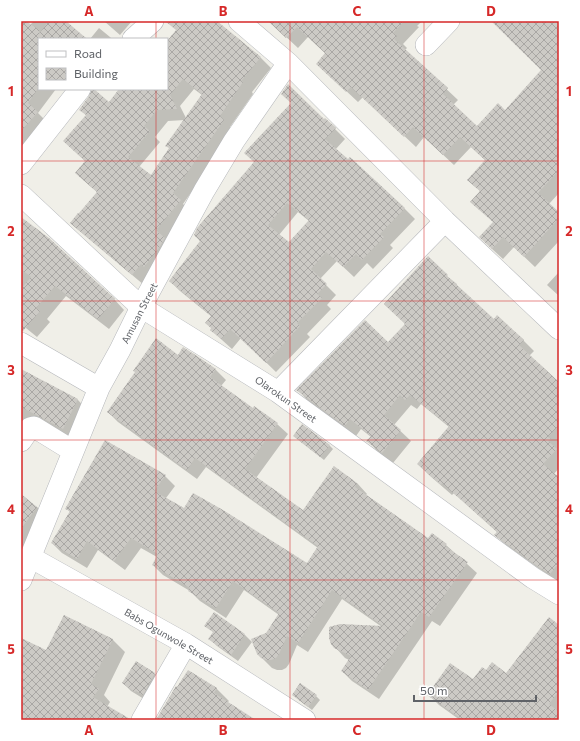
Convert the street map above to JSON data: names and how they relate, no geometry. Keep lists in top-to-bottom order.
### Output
{
  "streets": {
    "street": ["Amusan Street", "Olarokun Street", "Babs Ogunwole Street"]
  },
  "crossings": [
    ["Amusan Street", "Olarokun Street"],
    ["Amusan Street", "Babs Ogunwole Street"]
  ],
  "legend": ["Road", "Building"],
  "scale_bar": "50 m",
  "grid": {
    "columns": [
      "A",
      "B",
      "C",
      "D"
    ],
    "rows": [
      "1",
      "2",
      "3",
      "4",
      "5"
    ]
  }
}
